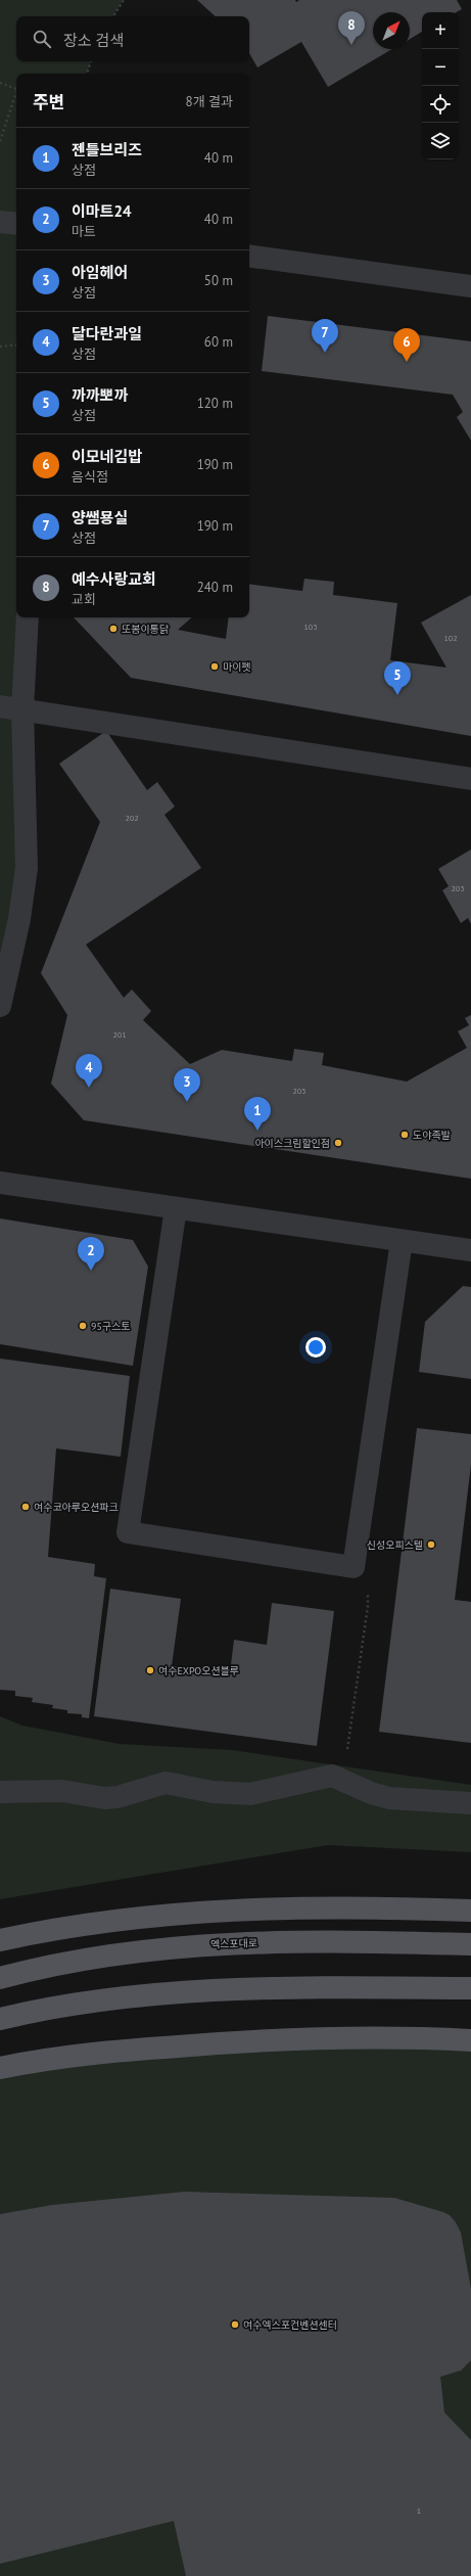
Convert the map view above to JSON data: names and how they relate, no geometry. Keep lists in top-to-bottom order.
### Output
{
  "streets": {
    "main road": ["엑스포대로"]
  },
  "places": [
    "또봉이통닭",
    "마이펫",
    "도야족발",
    "아이스크림할인점",
    "95구스토",
    "여수코아루오션파크",
    "신성오피스텔",
    "여수EXPO오션블루",
    "여수엑스포컨벤션센터"
  ],
  "house_numbers": [
    "103",
    "102",
    "202",
    "203",
    "201",
    "205",
    "1"
  ],
  "north": "top right",
  "page": {
    "pins": [
      "8",
      "7",
      "6",
      "5",
      "4",
      "3",
      "1",
      "2"
    ],
    "map_buttons": ["+", "−"],
    "search": "장소 검색",
    "heading": ["주변", "8개 결과"],
    "list": [
      {
        "mark": "1",
        "name": "젠틀브리즈",
        "note": "상점",
        "value": "40 m"
      },
      {
        "mark": "2",
        "name": "이마트24",
        "note": "마트",
        "value": "40 m"
      },
      {
        "mark": "3",
        "name": "아임헤어",
        "note": "상점",
        "value": "50 m"
      },
      {
        "mark": "4",
        "name": "달다란과일",
        "note": "상점",
        "value": "60 m"
      },
      {
        "mark": "5",
        "name": "까까뽀까",
        "note": "상점",
        "value": "120 m"
      },
      {
        "mark": "6",
        "name": "이모네김밥",
        "note": "음식점",
        "value": "190 m"
      },
      {
        "mark": "7",
        "name": "양쌤묭실",
        "note": "상점",
        "value": "190 m"
      },
      {
        "mark": "8",
        "name": "예수사랑교회",
        "note": "교회",
        "value": "240 m"
      }
    ]
  }
}
